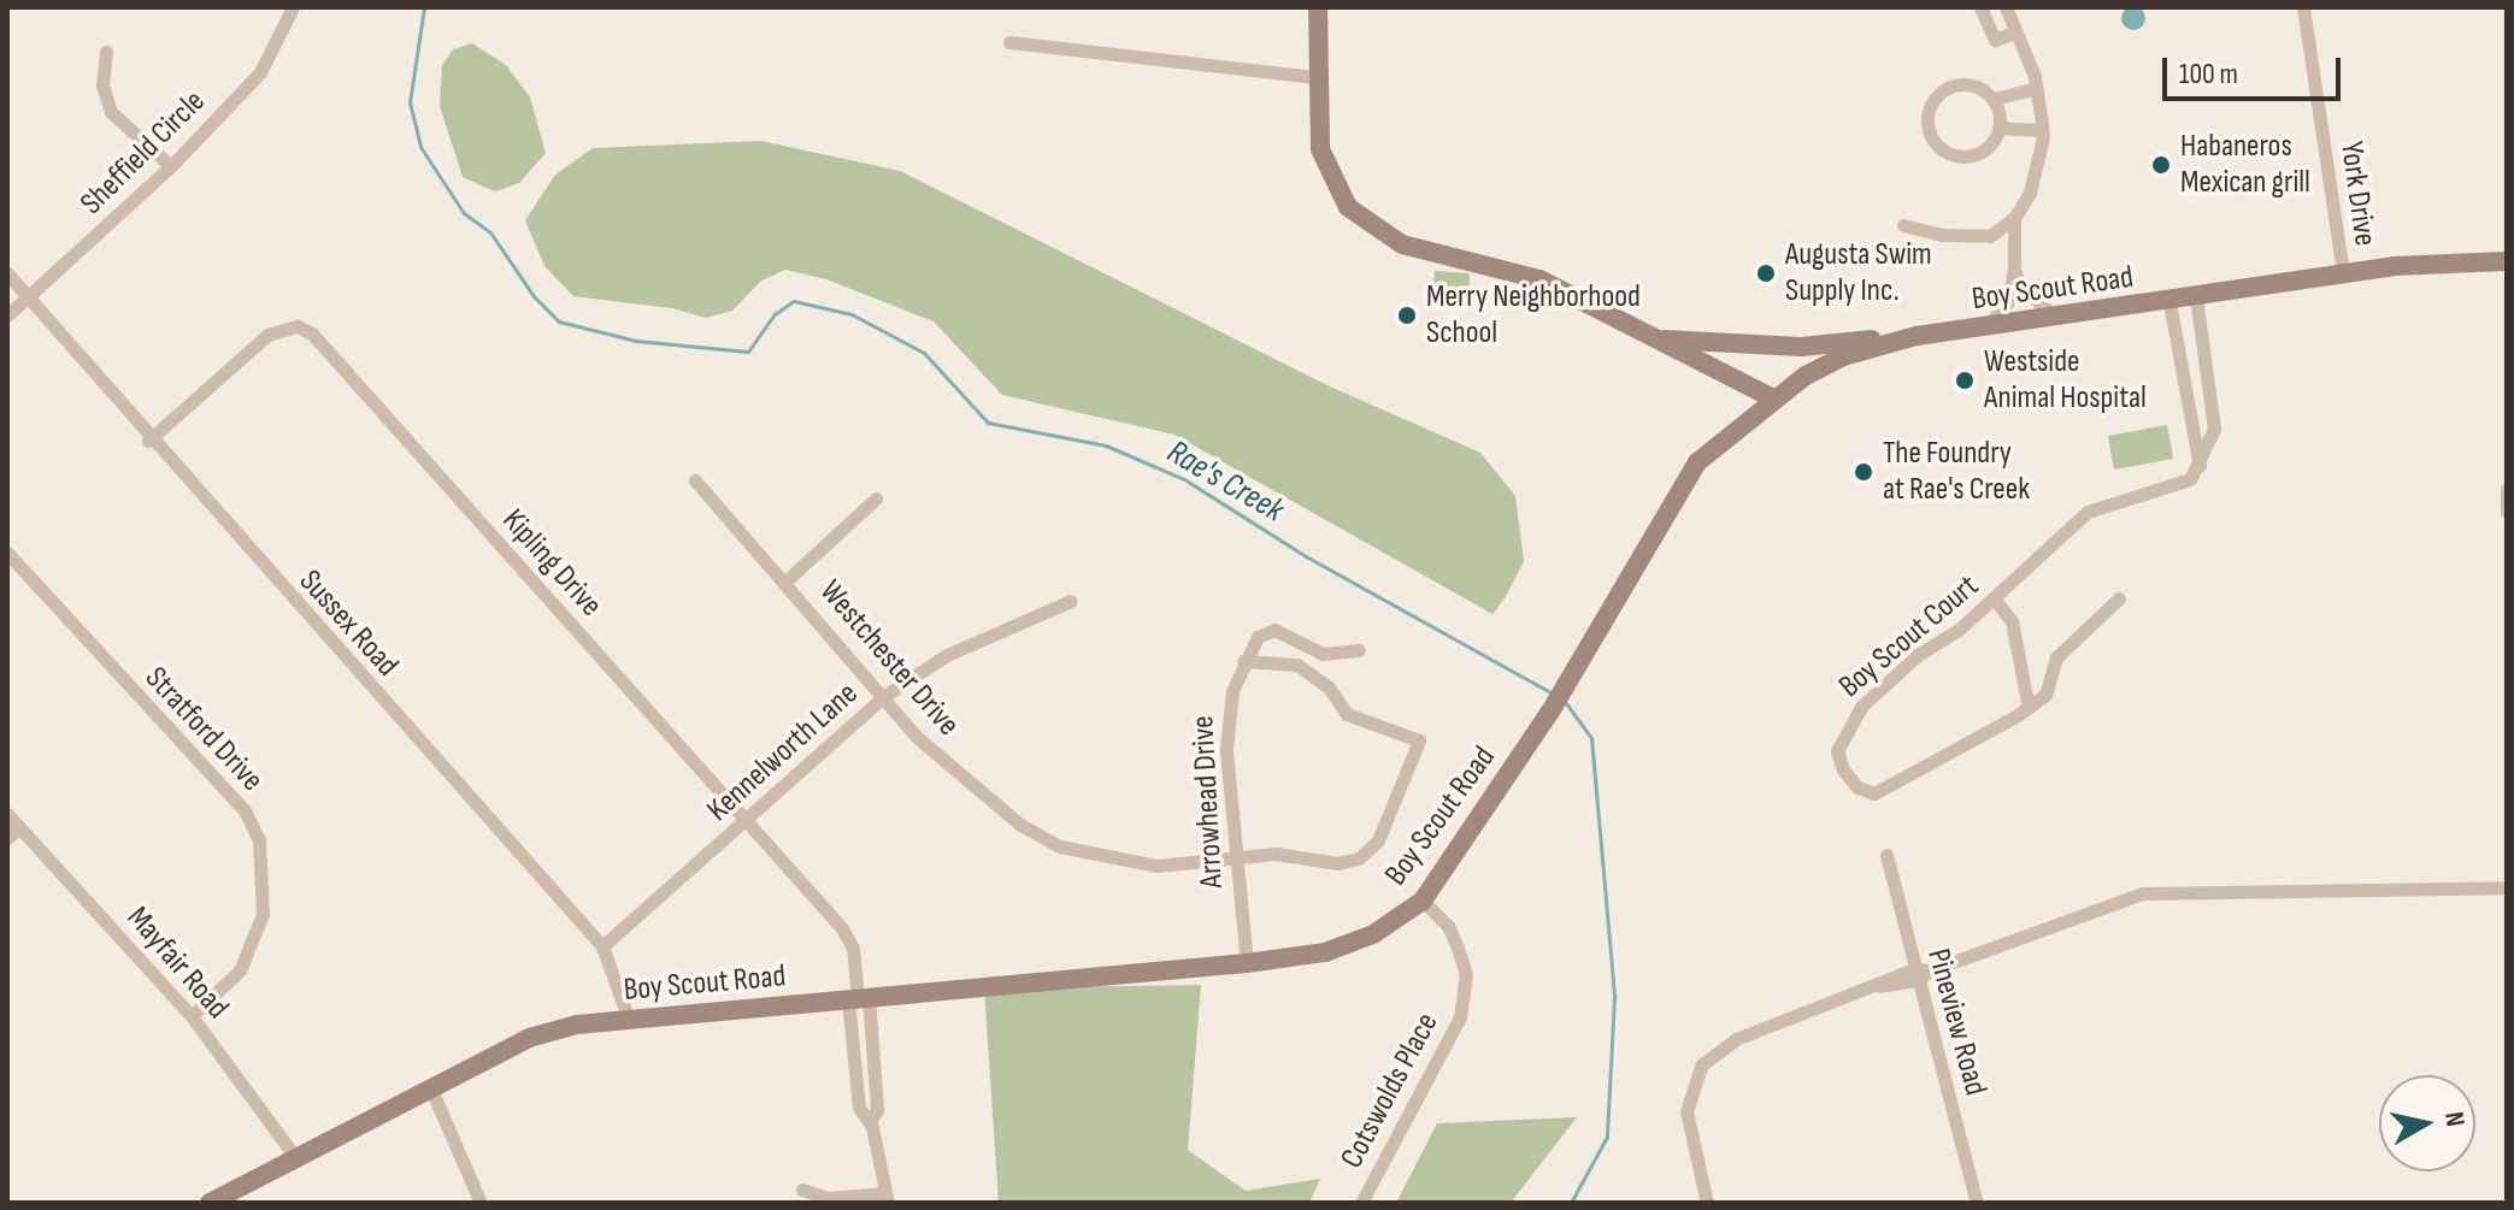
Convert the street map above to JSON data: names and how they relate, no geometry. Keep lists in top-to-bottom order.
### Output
{
  "streets": {
    "street": [
      "Sheffield Circle",
      "York Drive",
      "Boy Scout Road",
      "Kipling Drive",
      "Sussex Road",
      "Boy Scout Court",
      "Westchester Drive",
      "Stratford Drive",
      "Kennelworth Lane",
      "Arrowhead Drive",
      "Mayfair Road",
      "Pineview Road",
      "Cotswolds Place"
    ]
  },
  "crossings": [
    ["Sheffield Circle", "Sussex Road"],
    ["York Drive", "Boy Scout Road"],
    ["Boy Scout Road", "Kipling Drive"],
    ["Boy Scout Road", "Sussex Road"],
    ["Boy Scout Road", "Arrowhead Drive"],
    ["Boy Scout Road", "Mayfair Road"],
    ["Boy Scout Road", "Cotswolds Place"],
    ["Kipling Drive", "Sussex Road"],
    ["Kipling Drive", "Kennelworth Lane"],
    ["Sussex Road", "Kennelworth Lane"],
    ["Westchester Drive", "Kennelworth Lane"],
    ["Westchester Drive", "Arrowhead Drive"],
    ["Stratford Drive", "Mayfair Road"]
  ],
  "water": ["Rae's Creek"],
  "places": [
    "Habaneros Mexican grill",
    "Augusta Swim Supply Inc.",
    "Merry Neighborhood School",
    "Westside Animal Hospital",
    "The Foundry at Rae's Creek"
  ],
  "scale_bar": "100 m",
  "north": "right"
}
